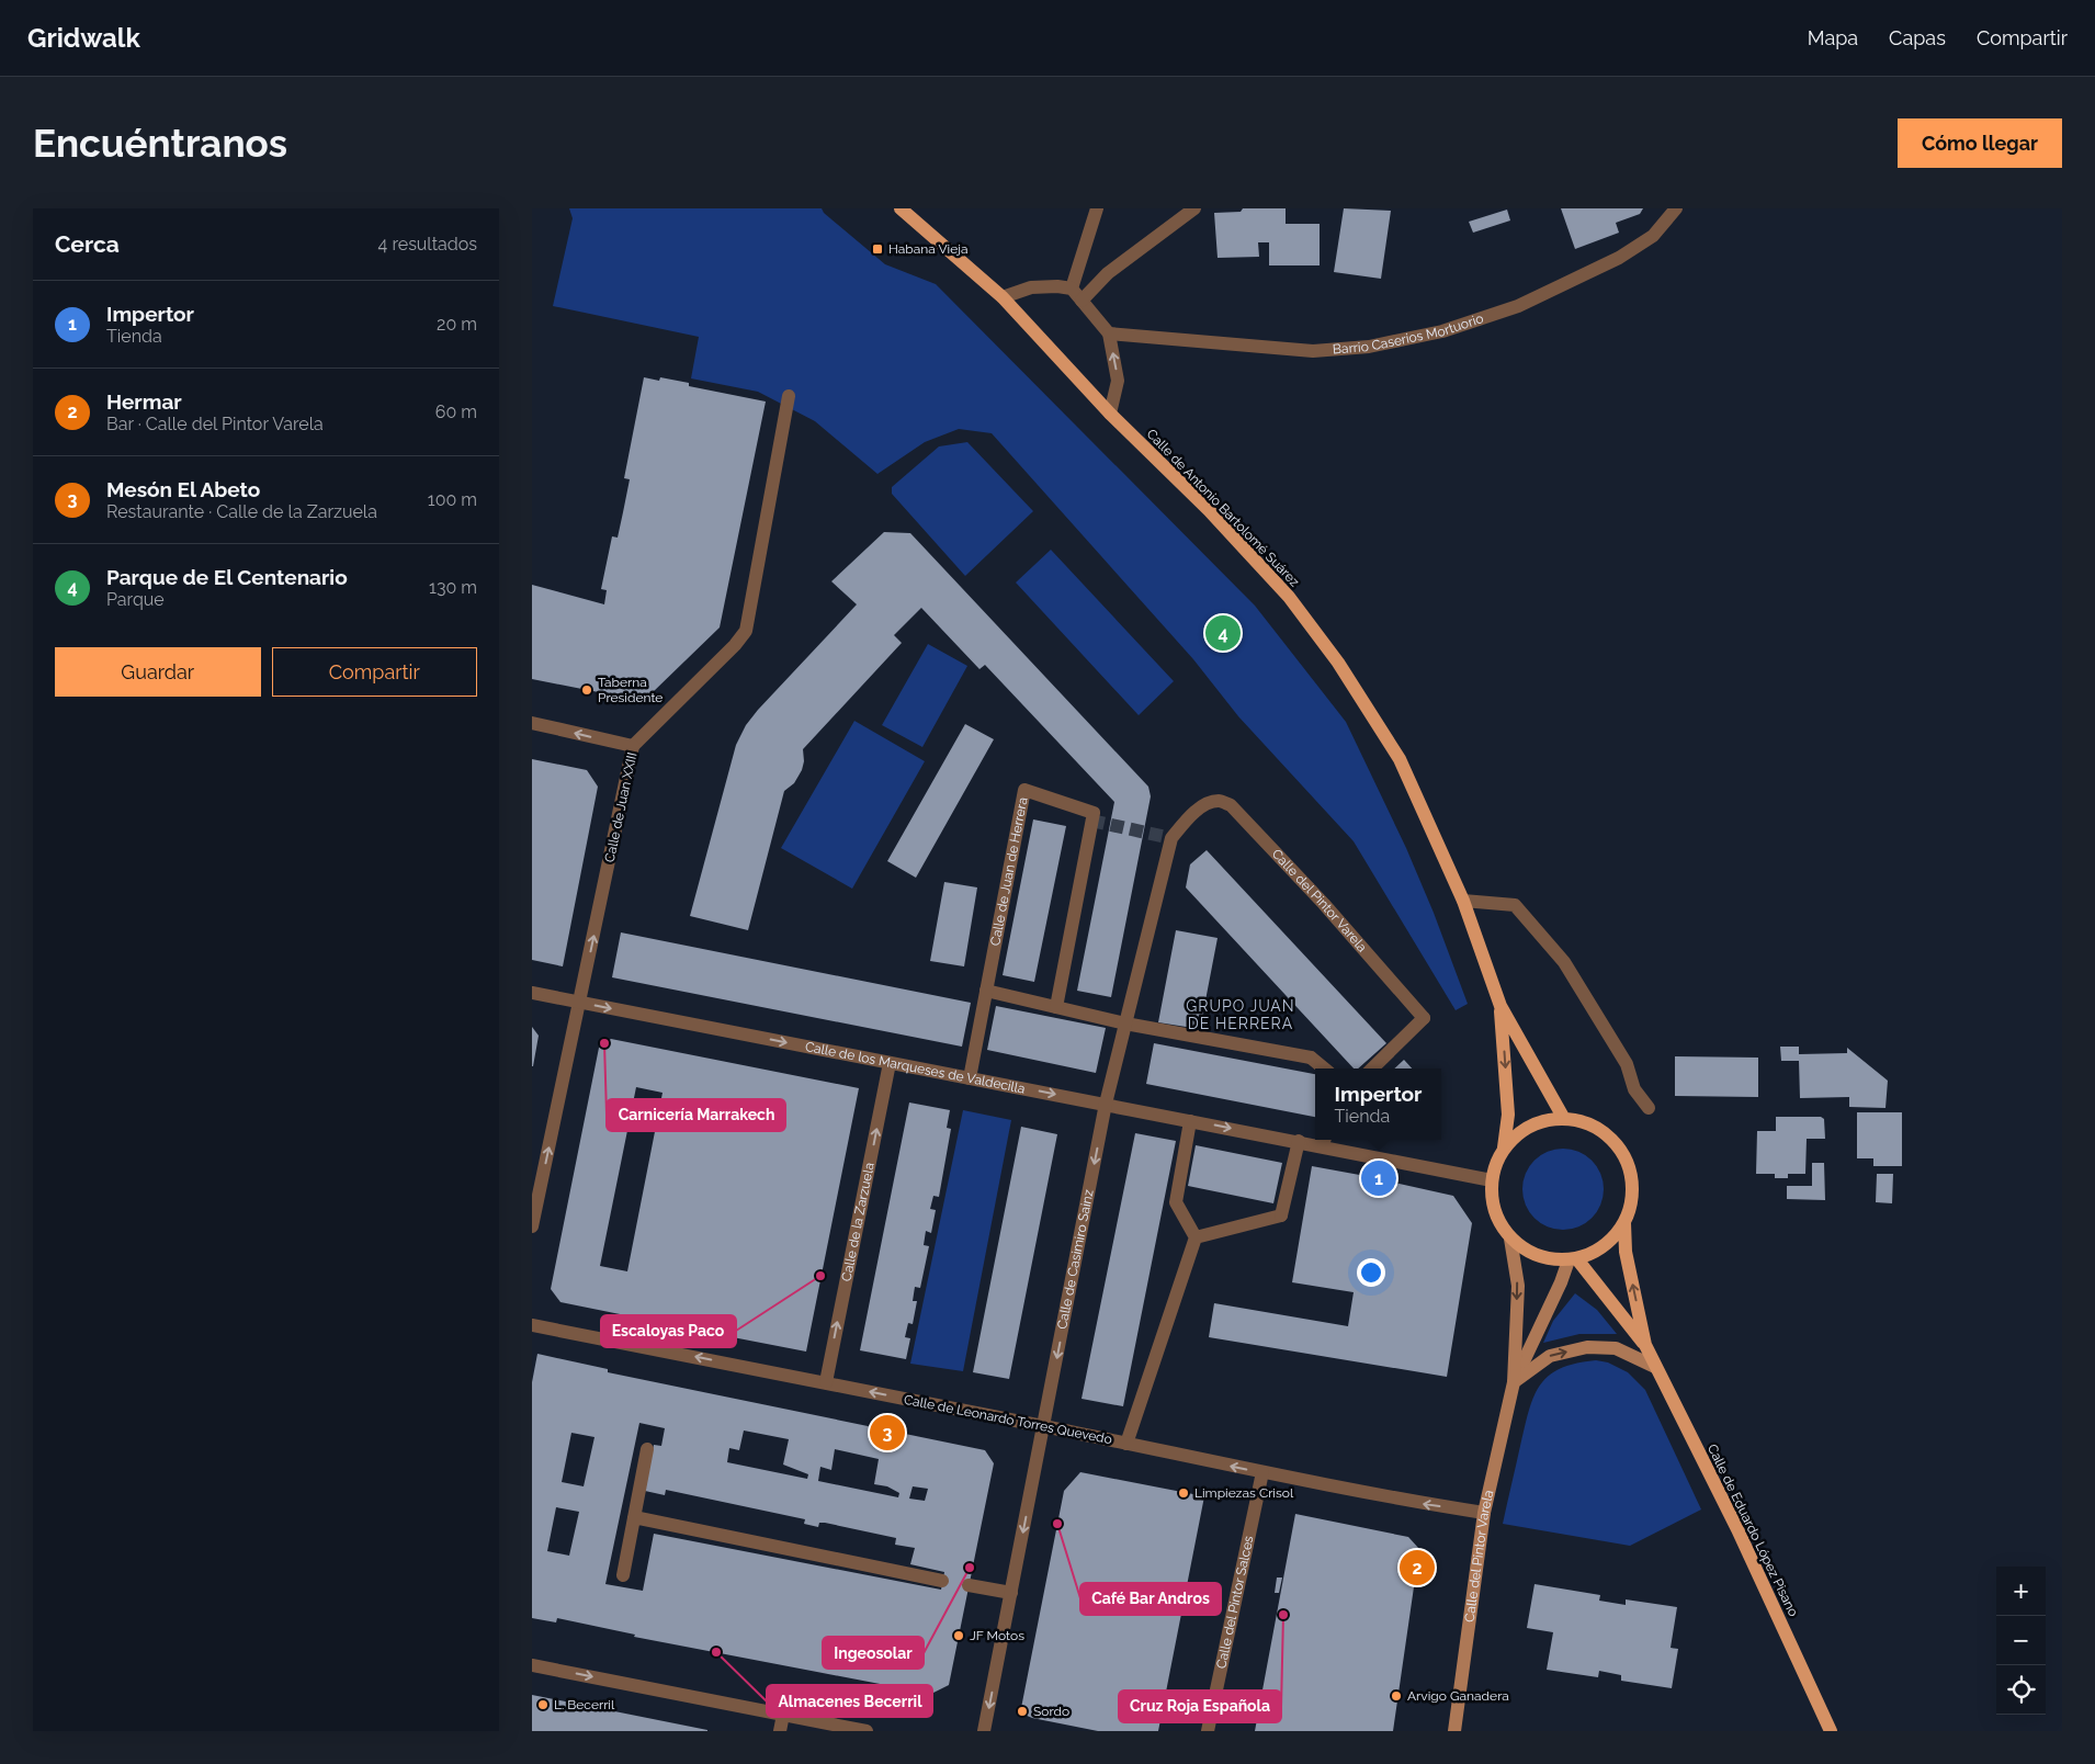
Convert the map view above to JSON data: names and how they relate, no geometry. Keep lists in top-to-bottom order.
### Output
{
  "streets": {
    "main road": ["Calle de Antonio Bartolomé Suárez", "Calle del Pintor Varela", "Calle de Eduardo López Pisano"],
    "street": [
      "Barrio Caserios Mortuorio",
      "Calle de Juan XXIII",
      "Calle de Juan de Herrera",
      "Calle de los Marqueses de Valdecilla",
      "Calle de la Zarzuela",
      "Calle de Casimiro Sainz",
      "Calle de Leonardo Torres Quevedo",
      "Calle del Pintor Salces"
    ]
  },
  "crossings": [
    ["Calle de Antonio Bartolomé Suárez", "Calle del Pintor Varela"],
    ["Calle de Antonio Bartolomé Suárez", "Calle de los Marqueses de Valdecilla"],
    ["Calle de Antonio Bartolomé Suárez", "Calle de Eduardo López Pisano"],
    ["Calle de Juan XXIII", "Calle de los Marqueses de Valdecilla"],
    ["Calle de Juan de Herrera", "Calle de los Marqueses de Valdecilla"],
    ["Calle del Pintor Varela", "Calle de los Marqueses de Valdecilla"],
    ["Calle del Pintor Varela", "Calle de Casimiro Sainz"],
    ["Calle del Pintor Varela", "Calle de Leonardo Torres Quevedo"],
    ["Calle del Pintor Varela", "Calle de Eduardo López Pisano"],
    ["Calle de los Marqueses de Valdecilla", "Calle de la Zarzuela"],
    ["Calle de los Marqueses de Valdecilla", "Calle de Casimiro Sainz"],
    ["Calle de los Marqueses de Valdecilla", "Calle de Eduardo López Pisano"],
    ["Calle de la Zarzuela", "Calle de Leonardo Torres Quevedo"],
    ["Calle de Casimiro Sainz", "Calle de Leonardo Torres Quevedo"],
    ["Calle de Leonardo Torres Quevedo", "Calle del Pintor Salces"]
  ],
  "one_way": ["Calle de Juan XXIII", "Calle de la Zarzuela", "Calle de Leonardo Torres Quevedo"],
  "districts": ["GRUPO JUAN DE HERRERA"],
  "places": {
    "transit": ["Habana Vieja"],
    "other": [
      "Taberna Presidente",
      "Carnicería Marrakech",
      "Escaloyas Paco",
      "Limpiezas Crisol",
      "Café Bar Andros",
      "Ingeosolar",
      "Cruz Roja Española",
      "JF Motos",
      "Almacenes Becerril",
      "Arvigo Ganadera",
      "L. Becerril",
      "Sordo"
    ]
  },
  "page": {
    "header": "Gridwalk",
    "nav": ["Mapa", "Capas", "Compartir"],
    "buttons": [
      "Cómo llegar",
      ["Guardar", "Compartir"]
    ],
    "title": "Encuéntranos",
    "heading": ["Cerca", "4 resultados"],
    "list": [
      {
        "mark": "1",
        "name": "Impertor",
        "note": "Tienda",
        "value": "20 m"
      },
      {
        "mark": "2",
        "name": "Hermar",
        "note": "Bar · Calle del Pintor Varela",
        "value": "60 m"
      },
      {
        "mark": "3",
        "name": "Mesón El Abeto",
        "note": "Restaurante · Calle de la Zarzuela",
        "value": "100 m"
      },
      {
        "mark": "4",
        "name": "Parque de El Centenario",
        "note": "Parque",
        "value": "130 m"
      }
    ],
    "pins": [
      "4",
      "1",
      "3",
      "2"
    ],
    "popup": ["Impertor", "Tienda"],
    "map_buttons": ["+", "−"]
  }
}
